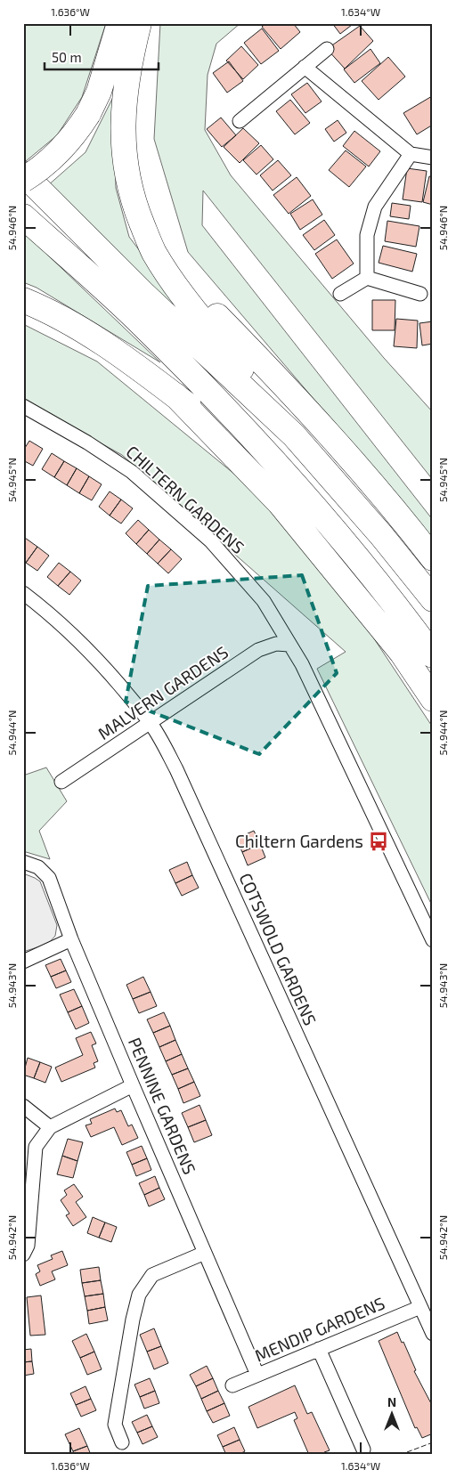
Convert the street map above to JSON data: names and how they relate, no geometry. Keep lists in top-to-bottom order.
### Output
{
  "streets": {
    "street": [
      "CHILTERN GARDENS",
      "MALVERN GARDENS",
      "COTSWOLD GARDENS",
      "PENNINE GARDENS",
      "MENDIP GARDENS"
    ]
  },
  "crossings": [
    ["CHILTERN GARDENS", "MALVERN GARDENS"],
    ["MALVERN GARDENS", "COTSWOLD GARDENS"],
    ["COTSWOLD GARDENS", "MENDIP GARDENS"],
    ["PENNINE GARDENS", "MENDIP GARDENS"]
  ],
  "places": {
    "bus stop": ["Chiltern Gardens"]
  },
  "scale_bar": "50 m",
  "north": "top",
  "coordinates": [
    "1.636°W",
    "1.634°W",
    "54.946°N",
    "54.945°N",
    "54.944°N",
    "54.943°N",
    "54.942°N"
  ]
}
